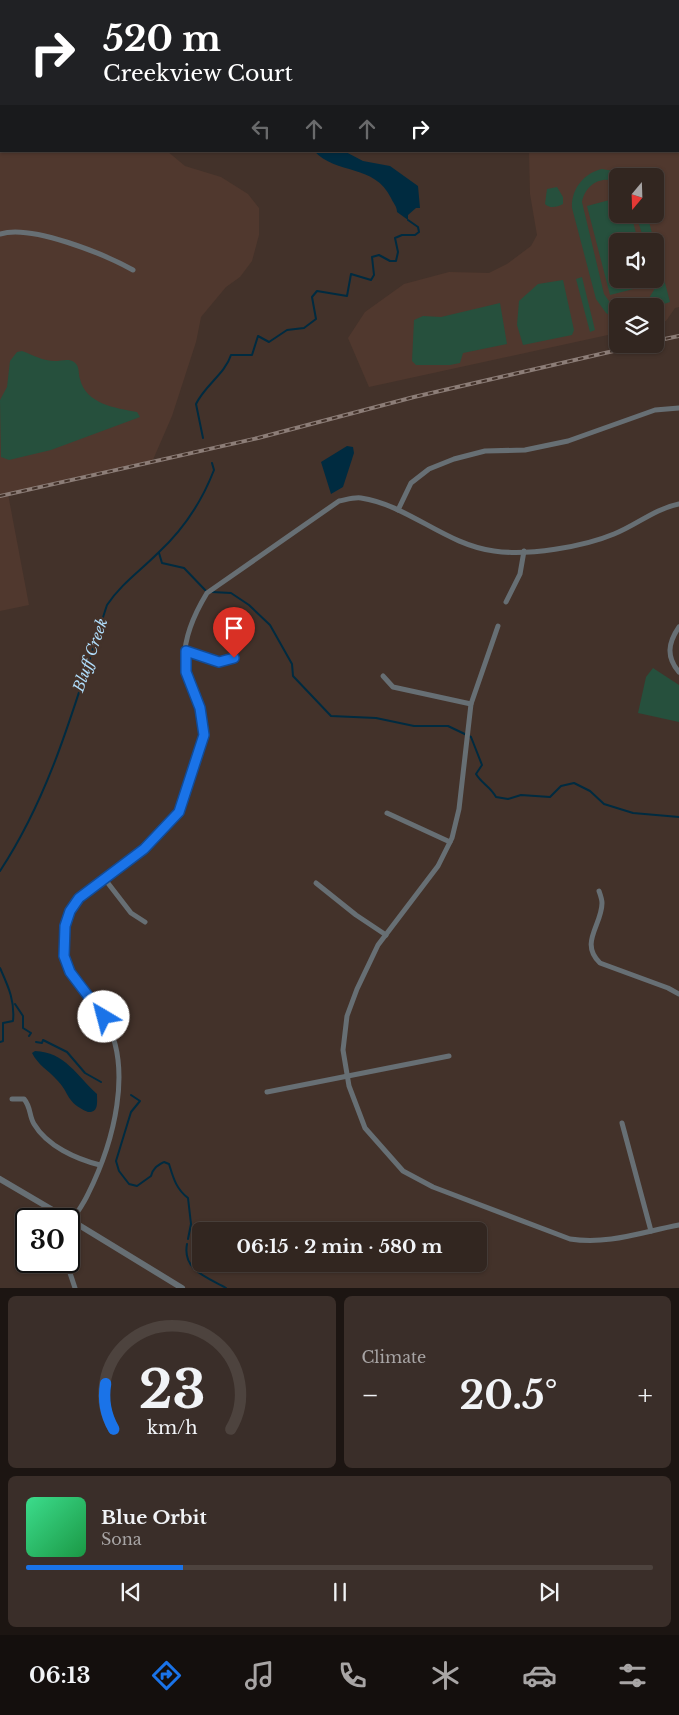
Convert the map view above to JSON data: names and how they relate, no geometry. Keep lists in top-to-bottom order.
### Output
{
  "water": ["Bluff Creek"],
  "north": "bottom",
  "page": {
    "turn": ["520 m", "Creekview Court"],
    "limit": "30",
    "trip": "06:15 · 2 min · 580 m",
    "tile": "Climate",
    "heat": ["−", "20.5°", "+"],
    "song": ["Blue Orbit", "Sona"],
    "tabs": "06:13",
    "gauge": ["23", "km/h"]
  }
}
